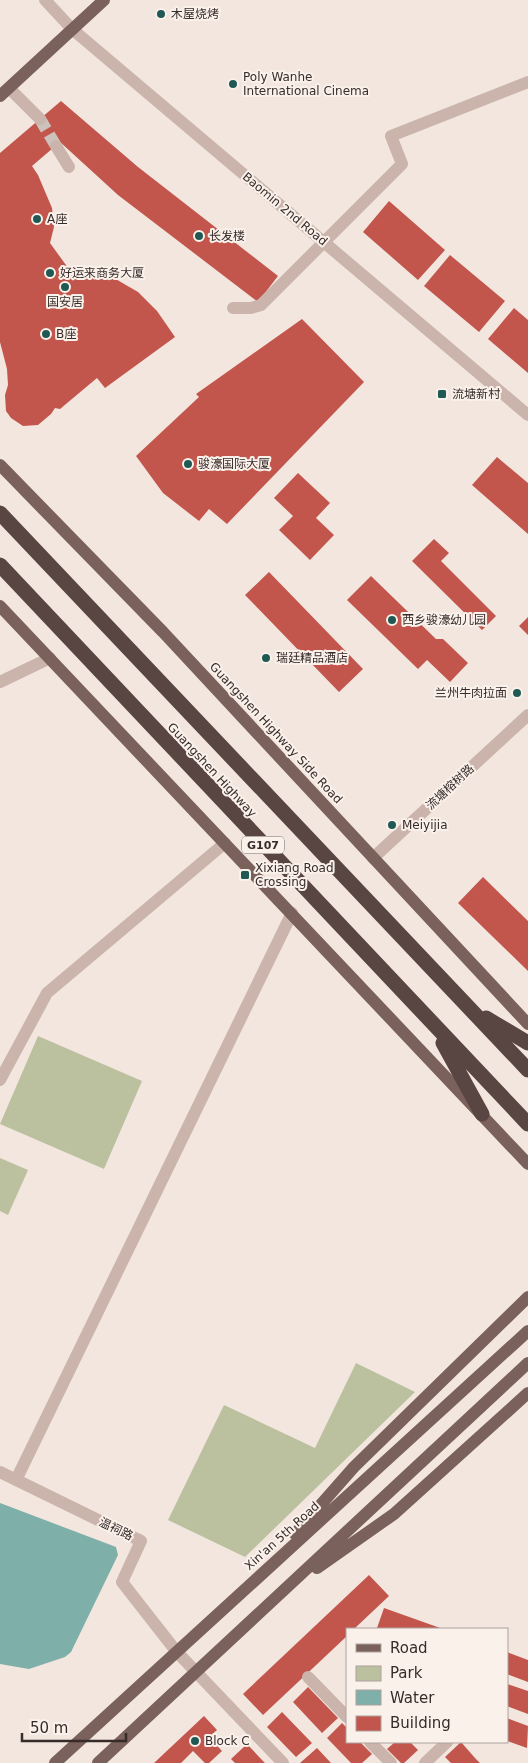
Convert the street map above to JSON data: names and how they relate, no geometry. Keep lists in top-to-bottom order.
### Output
{
  "streets": {
    "highway": ["Guangshen Highway", "G107"],
    "main road": ["Guangshen Highway Side Road", "Xin'an 5th Road"],
    "street": ["Baomin 2nd Road", "流塘榕树路", "温祠路"]
  },
  "crossings": [
    ["Guangshen Highway Side Road", "流塘榕树路"],
    ["温祠路", "Xin'an 5th Road"]
  ],
  "places": {
    "other": [
      "木屋烧烤",
      "Poly Wanhe International Cinema",
      "A座",
      "长发楼",
      "好运来商务大厦",
      "国安居",
      "B座",
      "骏濠国际大厦",
      "西乡骏濠幼儿园",
      "瑞廷精品酒店",
      "兰州牛肉拉面",
      "Meiyijia",
      "Block C"
    ],
    "transit": ["流塘新村", "Xixiang Road Crossing"]
  },
  "legend": [
    "Road",
    "Park",
    "Water",
    "Building"
  ],
  "scale_bar": "50 m"
}
